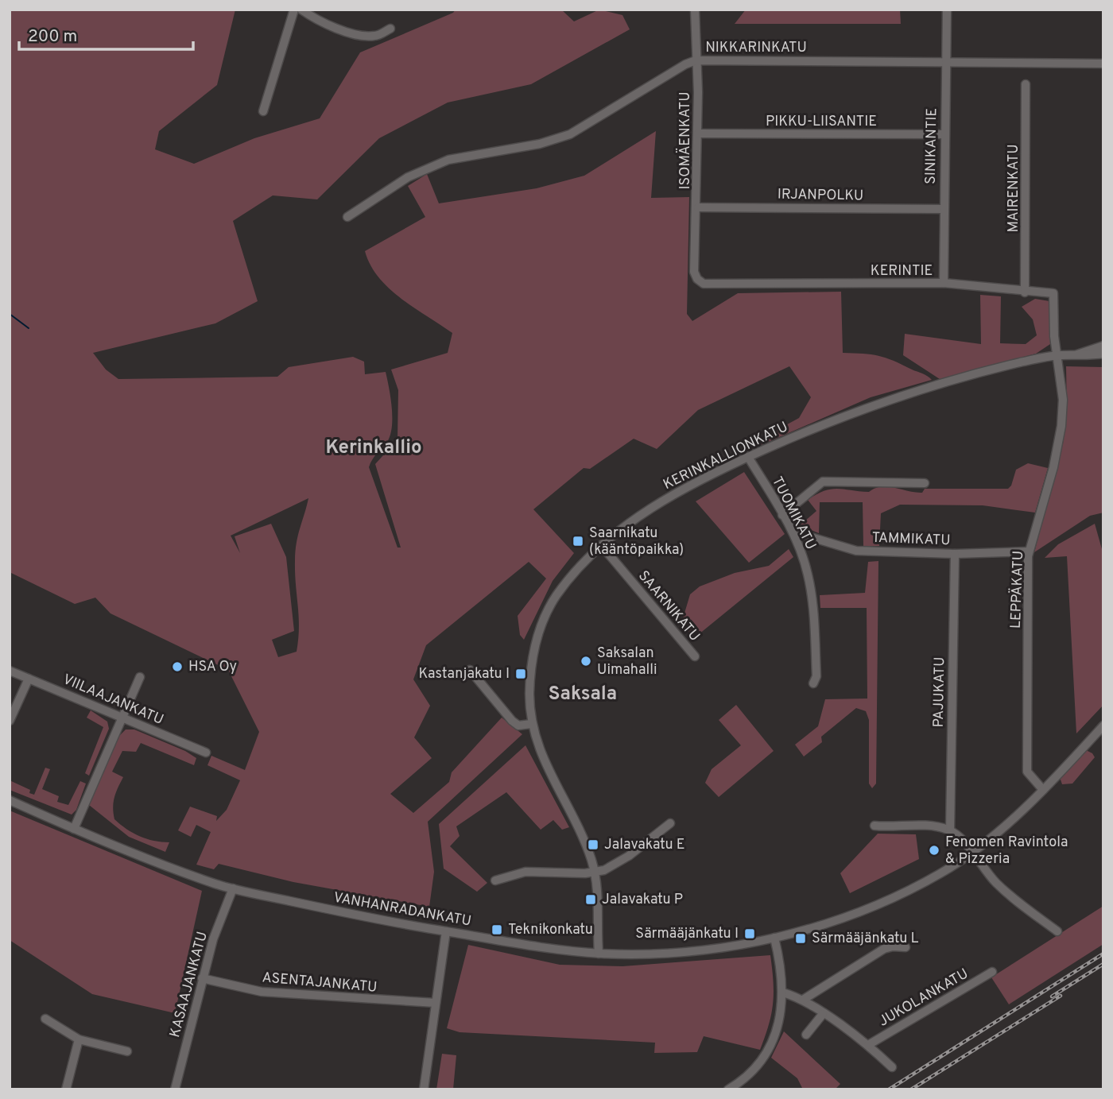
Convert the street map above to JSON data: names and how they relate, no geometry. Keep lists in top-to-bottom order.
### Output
{
  "streets": {
    "street": [
      "NIKKARINKATU",
      "PIKKU-LIISANTIE",
      "ISOMÄENKATU",
      "SINIKANTIE",
      "MAIRENKATU",
      "IRJANPOLKU",
      "KERINTIE",
      "KERINKALLIONKATU",
      "TUOMIKATU",
      "TAMMIKATU",
      "LEPPÄKATU",
      "SAARNIKATU",
      "PAJUKATU",
      "VIILAAJANKATU",
      "VANHANRADANKATU",
      "ASENTAJANKATU",
      "KASAAJANKATU",
      "JUKOLANKATU"
    ]
  },
  "crossings": [
    ["NIKKARINKATU", "ISOMÄENKATU"],
    ["NIKKARINKATU", "SINIKANTIE"],
    ["PIKKU-LIISANTIE", "ISOMÄENKATU"],
    ["PIKKU-LIISANTIE", "SINIKANTIE"],
    ["ISOMÄENKATU", "IRJANPOLKU"],
    ["ISOMÄENKATU", "KERINTIE"],
    ["SINIKANTIE", "IRJANPOLKU"],
    ["SINIKANTIE", "KERINTIE"],
    ["MAIRENKATU", "KERINTIE"],
    ["KERINTIE", "KERINKALLIONKATU"],
    ["KERINTIE", "LEPPÄKATU"],
    ["KERINKALLIONKATU", "TUOMIKATU"],
    ["KERINKALLIONKATU", "LEPPÄKATU"],
    ["KERINKALLIONKATU", "SAARNIKATU"],
    ["KERINKALLIONKATU", "VANHANRADANKATU"],
    ["TUOMIKATU", "TAMMIKATU"],
    ["TAMMIKATU", "LEPPÄKATU"],
    ["TAMMIKATU", "PAJUKATU"],
    ["LEPPÄKATU", "VANHANRADANKATU"],
    ["VANHANRADANKATU", "KASAAJANKATU"],
    ["ASENTAJANKATU", "KASAAJANKATU"]
  ],
  "districts": ["Kerinkallio", "Saksala"],
  "places": {
    "transit": [
      "Saarnikatu (kääntöpaikka)",
      "Kastanjakatu I",
      "Jalavakatu E",
      "Jalavakatu P",
      "Teknikonkatu",
      "Särmääjänkatu I",
      "Särmääjänkatu L"
    ],
    "other": ["Saksalan Uimahalli", "HSA Oy", "Fenomen Ravintola & Pizzeria"]
  },
  "scale_bar": "200 m"
}
